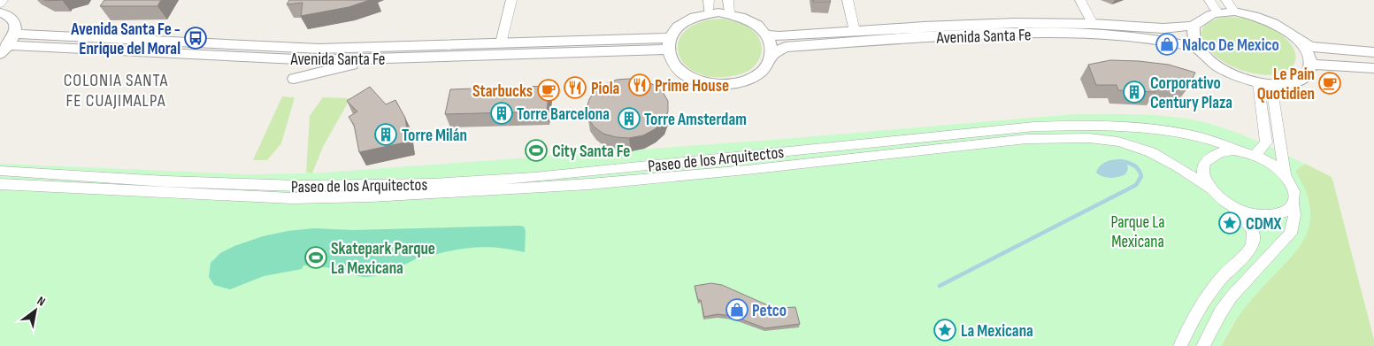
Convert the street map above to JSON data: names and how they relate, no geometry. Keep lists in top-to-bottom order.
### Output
{
  "streets": {
    "street": ["Avenida Santa Fe", "Paseo de los Arquitectos"]
  },
  "districts": ["COLONIA SANTA FE CUAJIMALPA"],
  "parks": ["Parque La Mexicana"],
  "places": {
    "bus stop": ["Avenida Santa Fe - Enrique del Moral"],
    "shop": ["Nalco De Mexico", "Petco"],
    "cafe": ["Le Pain Quotidien", "Starbucks"],
    "restaurant": ["Prime House", "Piola"],
    "building": [
      "Corporativo Century Plaza",
      "Torre Barcelona",
      "Torre Amsterdam",
      "Torre Milán"
    ],
    "sports": ["City Santa Fe", "Skatepark Parque La Mexicana"],
    "place": ["CDMX", "La Mexicana"]
  },
  "north": "top right"
}
